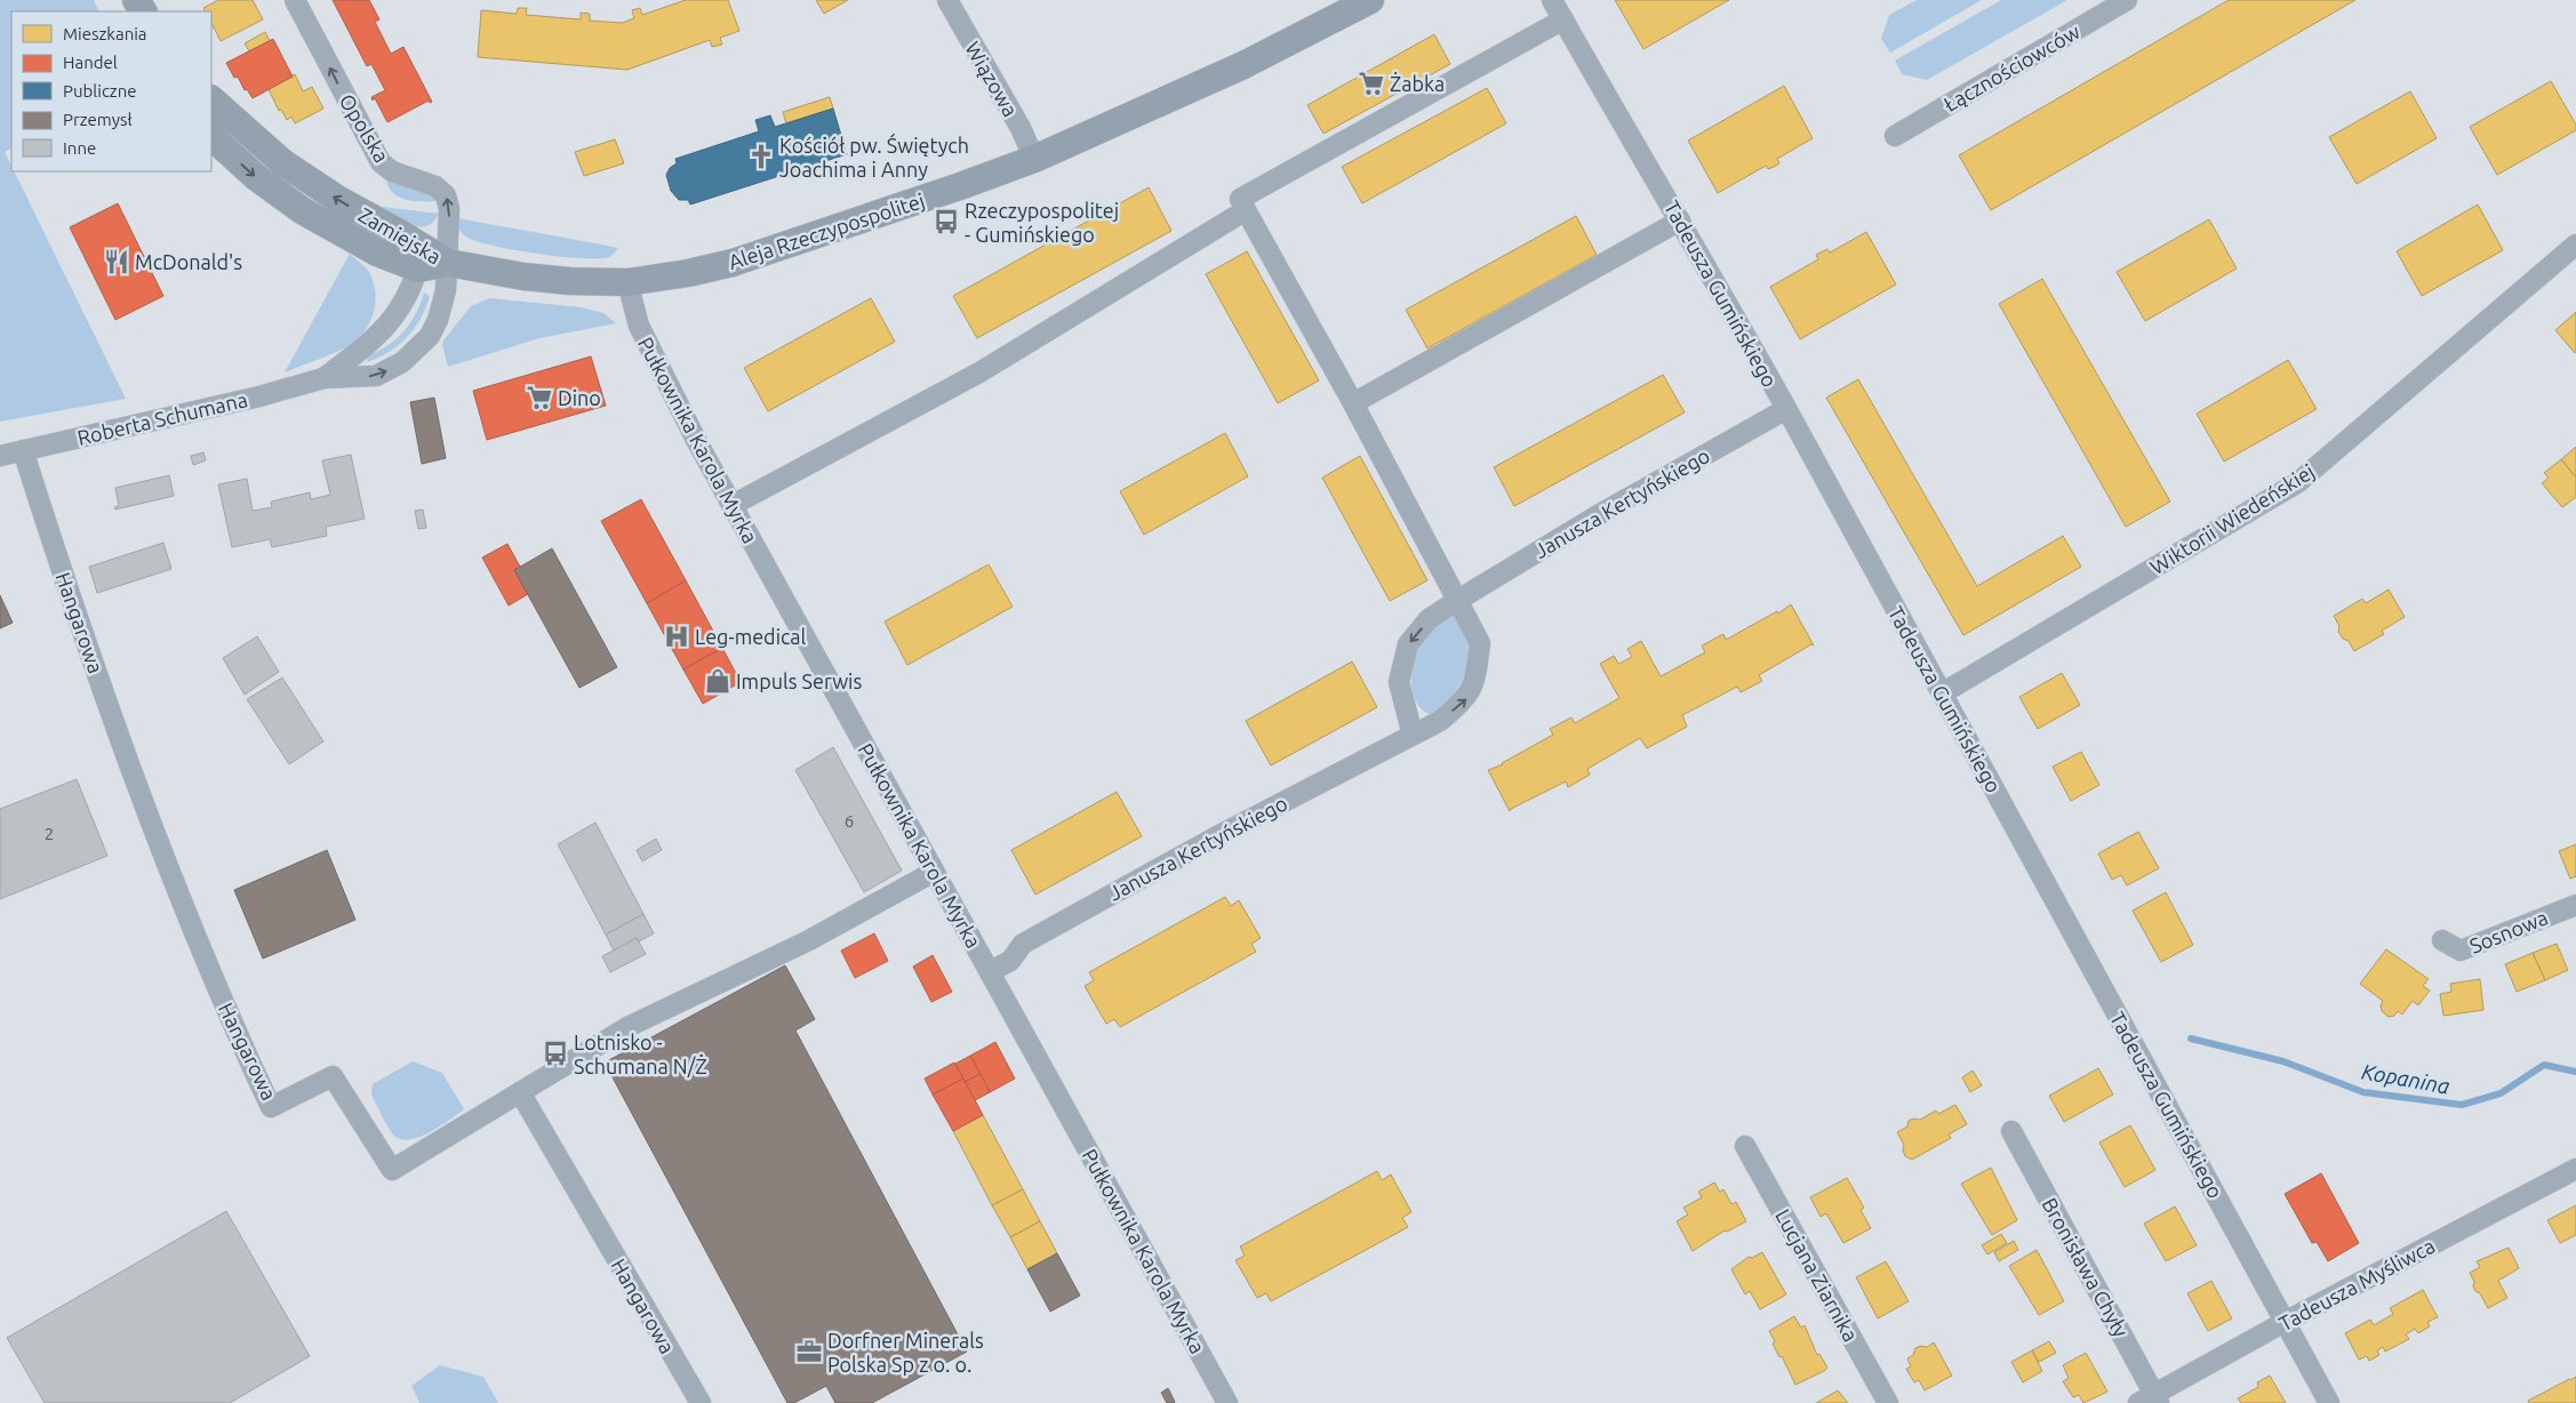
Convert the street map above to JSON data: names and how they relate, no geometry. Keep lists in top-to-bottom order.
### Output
{
  "streets": {
    "street": [
      "Łącznościowców",
      "Wiązowa",
      "Opolska",
      "Aleja Rzeczypospolitej",
      "Zamiejska",
      "Tadeusza Gumińskiego",
      "Roberta Schumana",
      "Pułkownika Karola Myrka",
      "Janusza Kertyńskiego",
      "Wiktorii Wiedeńskiej",
      "Hangarowa",
      "Sosnowa",
      "Bronisława Chyły",
      "Lucjana Ziarnika",
      "Tadeusza Myśliwca"
    ]
  },
  "crossings": [
    ["Wiązowa", "Aleja Rzeczypospolitej"],
    ["Opolska", "Aleja Rzeczypospolitej"],
    ["Opolska", "Zamiejska"],
    ["Opolska", "Roberta Schumana"],
    ["Aleja Rzeczypospolitej", "Zamiejska"],
    ["Aleja Rzeczypospolitej", "Roberta Schumana"],
    ["Aleja Rzeczypospolitej", "Pułkownika Karola Myrka"],
    ["Zamiejska", "Roberta Schumana"],
    ["Tadeusza Gumińskiego", "Janusza Kertyńskiego"],
    ["Tadeusza Gumińskiego", "Wiktorii Wiedeńskiej"],
    ["Tadeusza Gumińskiego", "Tadeusza Myśliwca"],
    ["Roberta Schumana", "Hangarowa"],
    ["Pułkownika Karola Myrka", "Janusza Kertyńskiego"],
    ["Bronisława Chyły", "Tadeusza Myśliwca"]
  ],
  "one_way": ["Opolska"],
  "water": ["Kopanina"],
  "places": {
    "supermarket": ["Żabka", "Dino"],
    "church": ["Kościół pw. Świętych Joachima i Anny"],
    "bus stop": ["Rzeczypospolitej - Gumińskiego", "Lotnisko - Schumana N/Ż"],
    "restaurant": ["McDonald's"],
    "hospital": ["Leg-medical"],
    "shop": ["Impuls Serwis"],
    "office": ["Dorfner Minerals Polska Sp z o. o."]
  },
  "house_numbers": ["6", "2"],
  "legend": [
    "Mieszkania",
    "Handel",
    "Publiczne",
    "Przemysł",
    "Inne"
  ]
}
